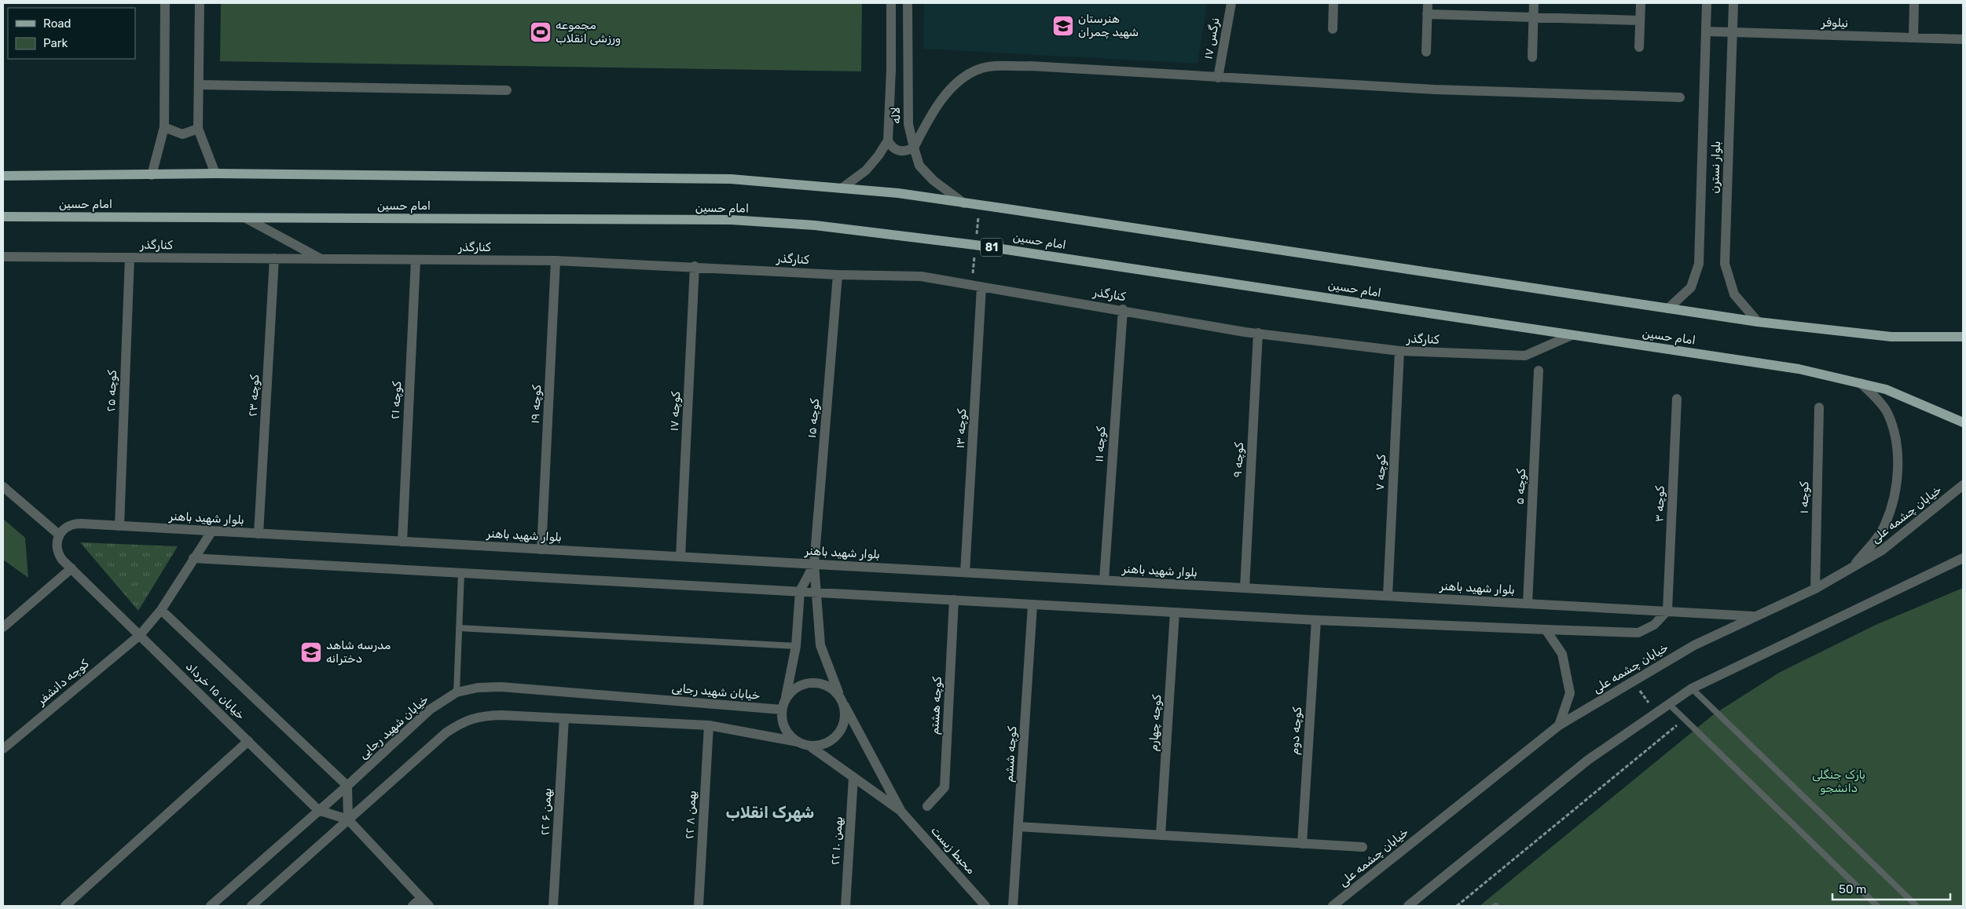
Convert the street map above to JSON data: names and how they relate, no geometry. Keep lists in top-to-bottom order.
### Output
{
  "streets": {
    "main road": ["امام حسین", "81"],
    "street": [
      "نیلوفر",
      "نرگس ۱۷",
      "لاله",
      "بلوار نسترن",
      "کنارگذر",
      "کوچه ۲۵",
      "کوچه ۲۳",
      "کوچه ۲۱",
      "کوچه ۱۹",
      "کوچه ۱۷",
      "کوچه ۱۵",
      "کوچه ۱۳",
      "کوچه ۱۱",
      "کوچه ۹",
      "کوچه ۷",
      "کوچه ۵",
      "کوچه ۱",
      "کوچه ۳",
      "خیابان چشمه علی",
      "بلوار شهید باهنر",
      "کوچه دانشفر",
      "خیابان ۱۵ خرداد",
      "خیابان شهید رجایی",
      "کوچه هشتم",
      "کوچه چهارم",
      "کوچه دوم",
      "کوچه ششم",
      "۲۲ بهمن ۶",
      "۲۲ بهمن ۸",
      "۲۲ بهمن ۱۰",
      "محیط زیست"
    ]
  },
  "crossings": [
    ["نیلوفر", "بلوار نسترن"],
    ["امام حسین", "کنارگذر"],
    ["کنارگذر", "کوچه ۲۵"],
    ["کنارگذر", "کوچه ۲۳"],
    ["کنارگذر", "کوچه ۲۱"],
    ["کنارگذر", "کوچه ۱۹"],
    ["کنارگذر", "کوچه ۱۷"],
    ["کنارگذر", "کوچه ۱۵"],
    ["کنارگذر", "کوچه ۱۳"],
    ["کنارگذر", "کوچه ۱۱"],
    ["کنارگذر", "کوچه ۹"],
    ["کنارگذر", "کوچه ۷"],
    ["کوچه ۲۵", "بلوار شهید باهنر"],
    ["کوچه ۲۳", "بلوار شهید باهنر"],
    ["کوچه ۲۱", "بلوار شهید باهنر"],
    ["کوچه ۱۹", "بلوار شهید باهنر"],
    ["کوچه ۱۷", "بلوار شهید باهنر"],
    ["کوچه ۱۵", "بلوار شهید باهنر"],
    ["کوچه ۱۵", "خیابان شهید رجایی"],
    ["کوچه ۱۵", "محیط زیست"],
    ["کوچه ۱۳", "بلوار شهید باهنر"],
    ["کوچه ۱۱", "بلوار شهید باهنر"],
    ["کوچه ۹", "بلوار شهید باهنر"],
    ["کوچه ۷", "بلوار شهید باهنر"],
    ["کوچه ۵", "بلوار شهید باهنر"],
    ["کوچه ۱", "خیابان چشمه علی"],
    ["کوچه ۳", "بلوار شهید باهنر"],
    ["خیابان چشمه علی", "بلوار شهید باهنر"],
    ["بلوار شهید باهنر", "کوچه دانشفر"],
    ["کوچه دانشفر", "خیابان ۱۵ خرداد"],
    ["خیابان ۱۵ خرداد", "خیابان شهید رجایی"],
    ["خیابان شهید رجایی", "محیط زیست"],
    ["۲۲ بهمن ۱۰", "محیط زیست"]
  ],
  "districts": ["شهرک انقلاب"],
  "parks": ["پارک جنگلی دانشجو"],
  "places": {
    "school or university": ["هنرستان شهید چمران", "مدرسه شاهد دخترانه"],
    "sports": ["مجموعه ورزشی انقلاب"]
  },
  "legend": ["Road", "Park"],
  "scale_bar": "50 m"
}
